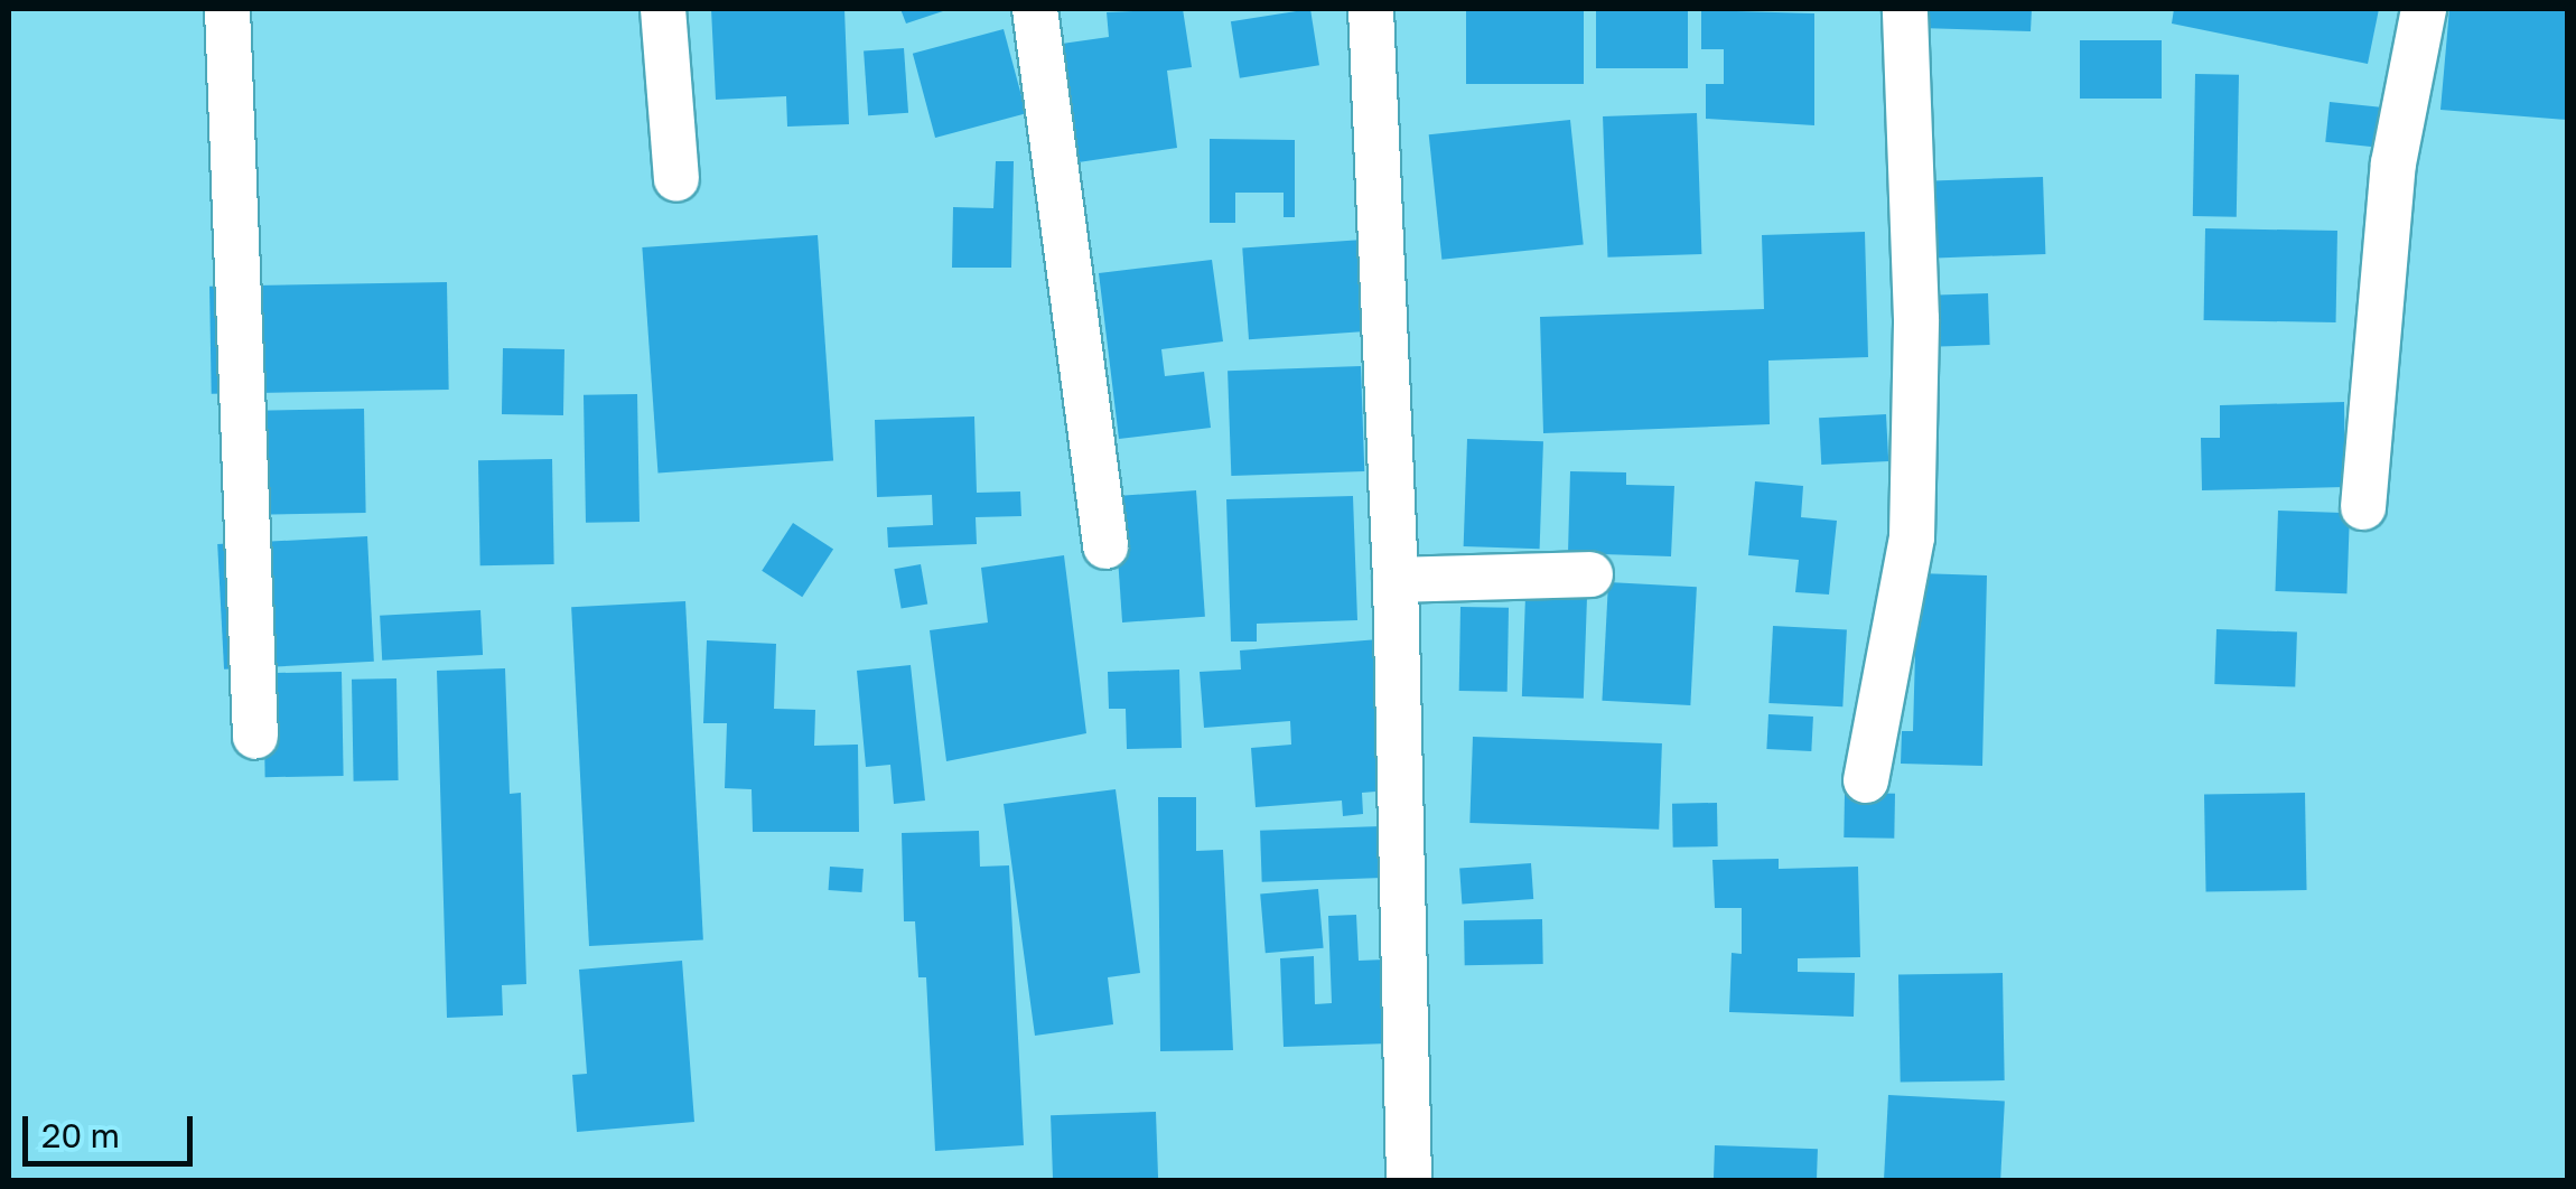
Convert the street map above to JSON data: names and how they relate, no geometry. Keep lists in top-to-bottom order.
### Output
{
  "scale_bar": "20 m"
}
